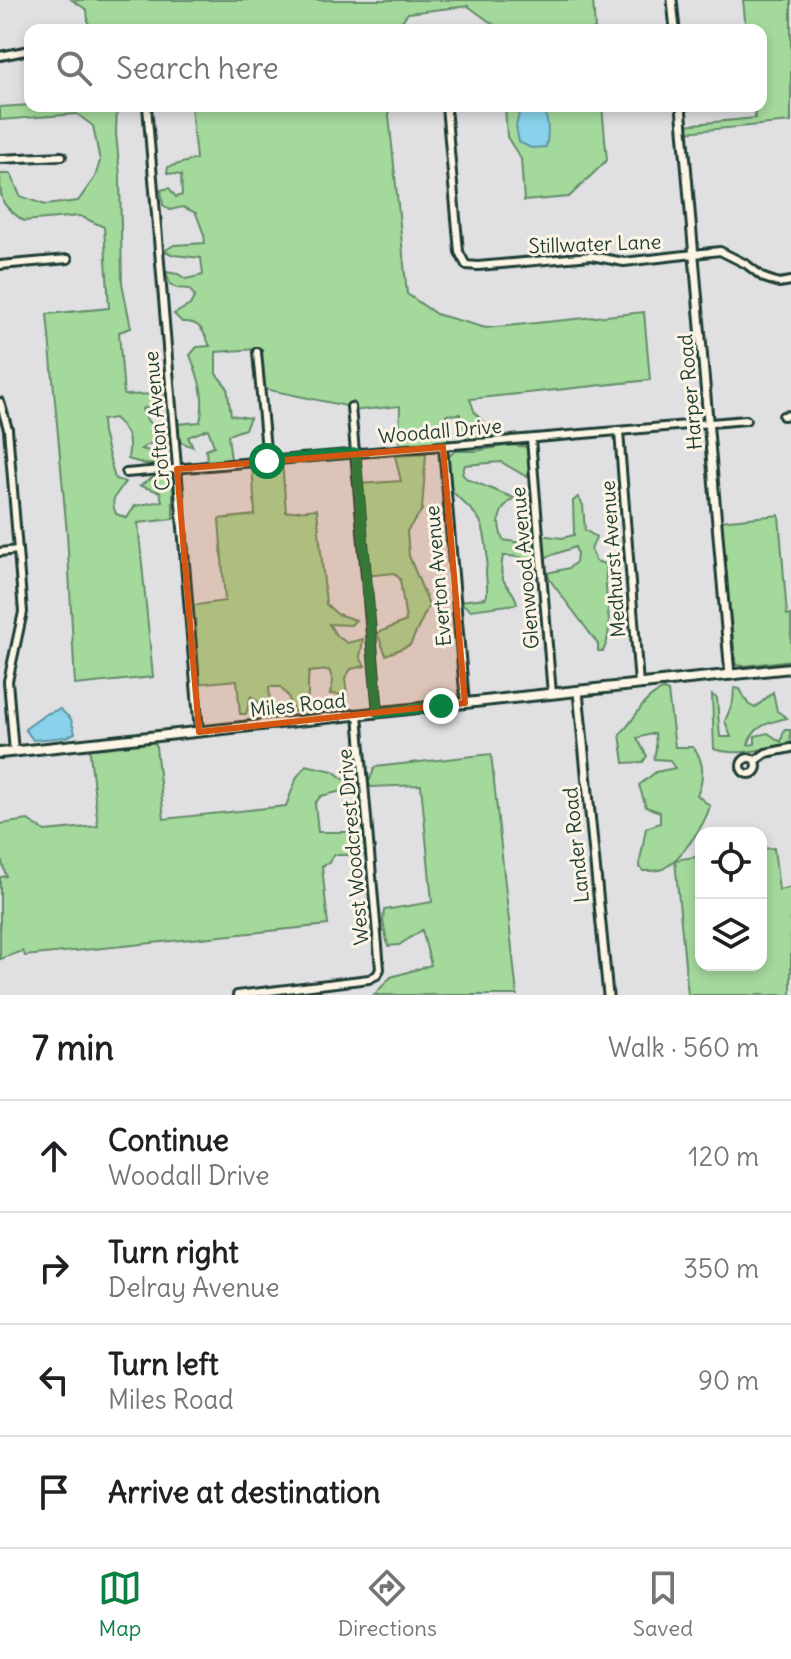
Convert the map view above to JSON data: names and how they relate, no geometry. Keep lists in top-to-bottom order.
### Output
{
  "streets": {
    "main road": ["Miles Road"],
    "street": [
      "Stillwater Lane",
      "Harper Road",
      "Crofton Avenue",
      "Woodall Drive",
      "Medhurst Avenue",
      "Glenwood Avenue",
      "Everton Avenue",
      "Lander Road",
      "West Woodcrest Drive"
    ]
  },
  "crossings": [
    ["Stillwater Lane", "Harper Road"],
    ["Harper Road", "Woodall Drive"],
    ["Harper Road", "Miles Road"],
    ["Crofton Avenue", "Woodall Drive"],
    ["Crofton Avenue", "Miles Road"],
    ["Woodall Drive", "Medhurst Avenue"],
    ["Woodall Drive", "Glenwood Avenue"],
    ["Woodall Drive", "Everton Avenue"],
    ["Medhurst Avenue", "Miles Road"],
    ["Glenwood Avenue", "Miles Road"],
    ["Everton Avenue", "Miles Road"],
    ["Miles Road", "Lander Road"],
    ["Miles Road", "West Woodcrest Drive"]
  ],
  "page": {
    "search": "Search here",
    "heading": ["7 min", "Walk · 560 m"],
    "list": [
      ["Continue", "Woodall Drive", "120 m"],
      ["Turn right", "Delray Avenue", "350 m"],
      ["Turn left", "Miles Road", "90 m"],
      "Arrive at destination"
    ],
    "nav": ["Map", "Directions", "Saved"]
  }
}
